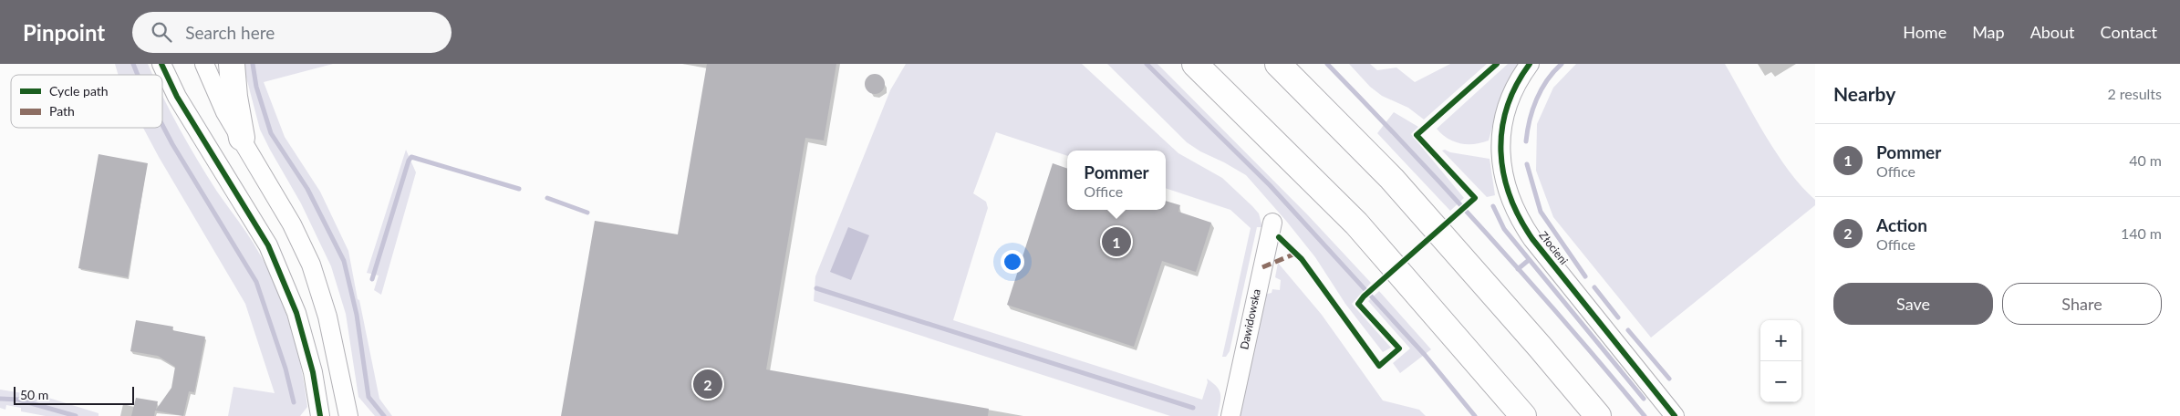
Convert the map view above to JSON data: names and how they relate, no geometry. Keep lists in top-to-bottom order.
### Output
{
  "streets": {
    "street": ["Złocieni", "Dawidowska"]
  },
  "legend": ["Cycle path", "Path"],
  "scale_bar": "50 m",
  "page": {
    "header": "Pinpoint",
    "search": "Search here",
    "nav": [
      "Home",
      "Map",
      "About",
      "Contact"
    ],
    "heading": ["Nearby", "2 results"],
    "list": [
      {
        "mark": "1",
        "name": "Pommer",
        "note": "Office",
        "value": "40 m"
      },
      {
        "mark": "2",
        "name": "Action",
        "note": "Office",
        "value": "140 m"
      }
    ],
    "popup": ["Pommer", "Office"],
    "pins": ["1", "2"],
    "buttons": ["Save", "Share"],
    "map_buttons": ["+", "−"],
    "scale": "50 m"
  }
}
